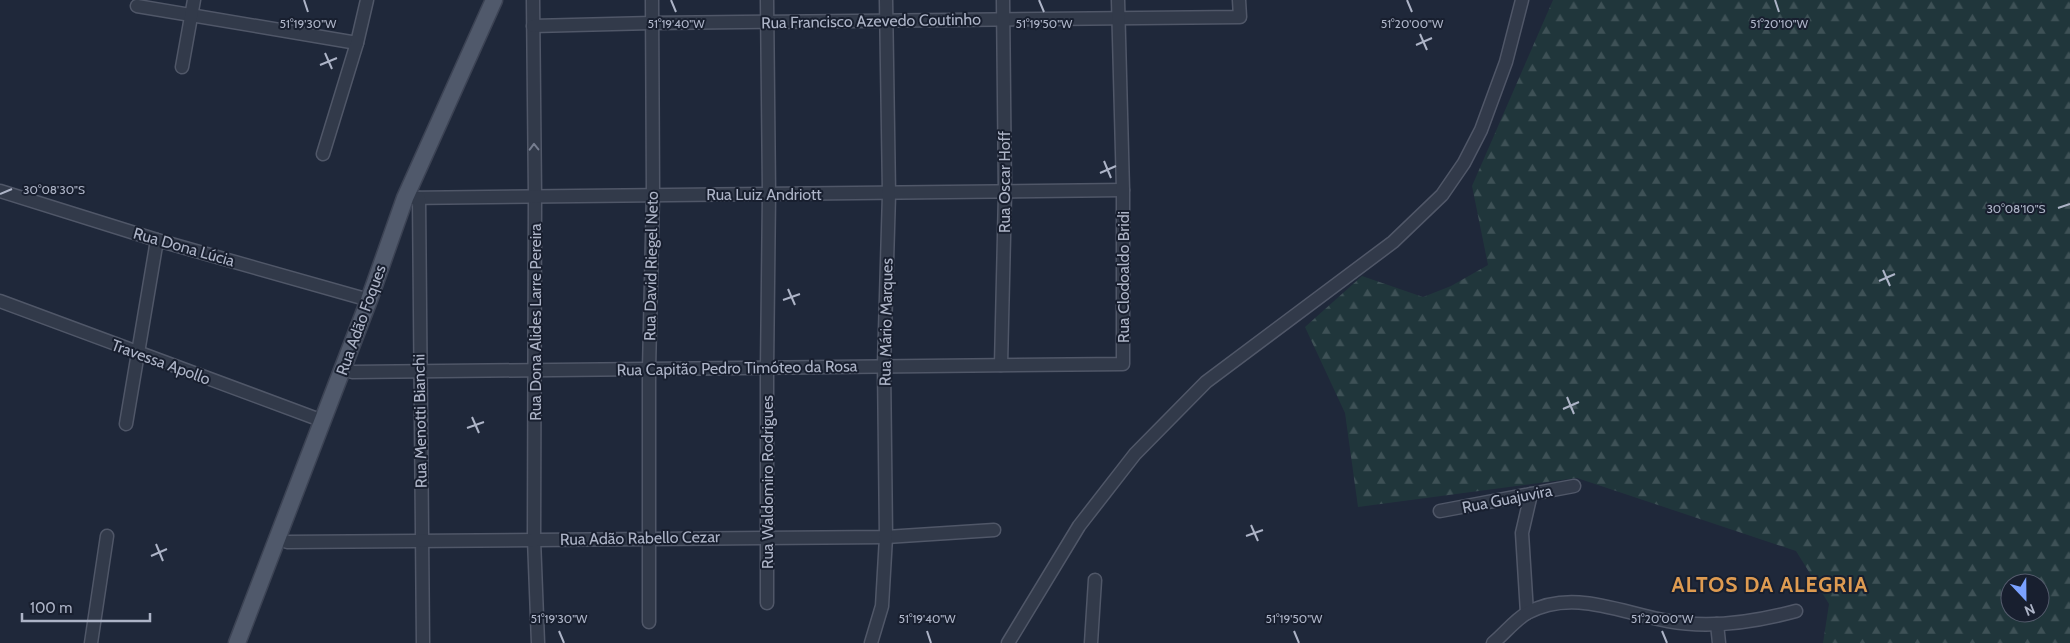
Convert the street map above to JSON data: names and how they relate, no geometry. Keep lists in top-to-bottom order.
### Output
{
  "streets": {
    "main road": ["Rua Adão Foques"],
    "street": [
      "Rua Francisco Azevedo Coutinho",
      "Rua Oscar Hoff",
      "Rua Luiz Andriott",
      "Rua Dona Lúcia",
      "Rua David Riegel Neto",
      "Rua Clodoaldo Bridi",
      "Rua Dona Alides Larre Pereira",
      "Rua Mário Marques",
      "Travessa Apollo",
      "Rua Capitão Pedro Timóteo da Rosa",
      "Rua Menotti Bianchi",
      "Rua Waldomiro Rodrigues",
      "Rua Guajuvira",
      "Rua Adão Rabello Cezar"
    ]
  },
  "crossings": [
    ["Rua Francisco Azevedo Coutinho", "Rua Oscar Hoff"],
    ["Rua Francisco Azevedo Coutinho", "Rua David Riegel Neto"],
    ["Rua Francisco Azevedo Coutinho", "Rua Clodoaldo Bridi"],
    ["Rua Francisco Azevedo Coutinho", "Rua Dona Alides Larre Pereira"],
    ["Rua Francisco Azevedo Coutinho", "Rua Mário Marques"],
    ["Rua Francisco Azevedo Coutinho", "Rua Waldomiro Rodrigues"],
    ["Rua Oscar Hoff", "Rua Luiz Andriott"],
    ["Rua Oscar Hoff", "Rua Capitão Pedro Timóteo da Rosa"],
    ["Rua Luiz Andriott", "Rua David Riegel Neto"],
    ["Rua Luiz Andriott", "Rua Clodoaldo Bridi"],
    ["Rua Luiz Andriott", "Rua Adão Foques"],
    ["Rua Luiz Andriott", "Rua Dona Alides Larre Pereira"],
    ["Rua Luiz Andriott", "Rua Mário Marques"],
    ["Rua Luiz Andriott", "Rua Menotti Bianchi"],
    ["Rua Luiz Andriott", "Rua Waldomiro Rodrigues"],
    ["Rua Dona Lúcia", "Rua Adão Foques"],
    ["Rua David Riegel Neto", "Rua Capitão Pedro Timóteo da Rosa"],
    ["Rua David Riegel Neto", "Rua Adão Rabello Cezar"],
    ["Rua Clodoaldo Bridi", "Rua Capitão Pedro Timóteo da Rosa"],
    ["Rua Adão Foques", "Travessa Apollo"],
    ["Rua Adão Foques", "Rua Capitão Pedro Timóteo da Rosa"],
    ["Rua Adão Foques", "Rua Menotti Bianchi"],
    ["Rua Adão Foques", "Rua Adão Rabello Cezar"],
    ["Rua Dona Alides Larre Pereira", "Rua Capitão Pedro Timóteo da Rosa"],
    ["Rua Dona Alides Larre Pereira", "Rua Adão Rabello Cezar"],
    ["Rua Mário Marques", "Rua Capitão Pedro Timóteo da Rosa"],
    ["Rua Mário Marques", "Rua Adão Rabello Cezar"],
    ["Rua Capitão Pedro Timóteo da Rosa", "Rua Menotti Bianchi"],
    ["Rua Capitão Pedro Timóteo da Rosa", "Rua Waldomiro Rodrigues"],
    ["Rua Menotti Bianchi", "Rua Adão Rabello Cezar"],
    ["Rua Waldomiro Rodrigues", "Rua Adão Rabello Cezar"]
  ],
  "districts": ["ALTOS DA ALEGRIA"],
  "scale_bar": "100 m",
  "north": "bottom",
  "coordinates": [
    "51°19'30\"W",
    "51°19'40\"W",
    "51°19'50\"W",
    "51°20'00\"W",
    "51°20'10\"W",
    "30°08'30\"S",
    "30°08'10\"S"
  ]
}
